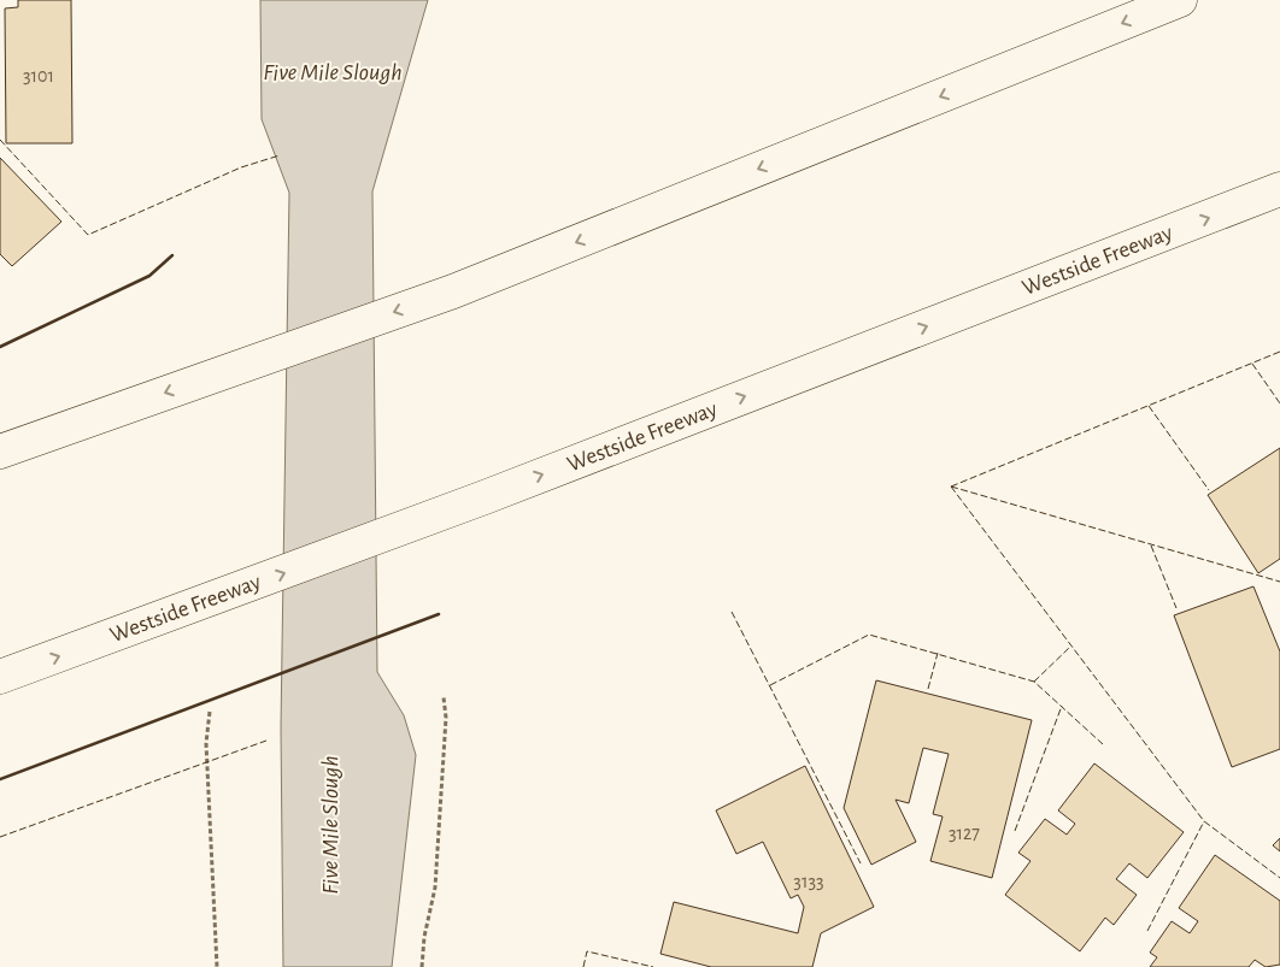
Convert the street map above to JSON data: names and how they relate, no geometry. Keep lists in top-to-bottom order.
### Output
{
  "streets": {
    "highway": ["Westside Freeway"]
  },
  "water": ["Five Mile Slough"],
  "house_numbers": ["3101", "3127", "3133"]
}
